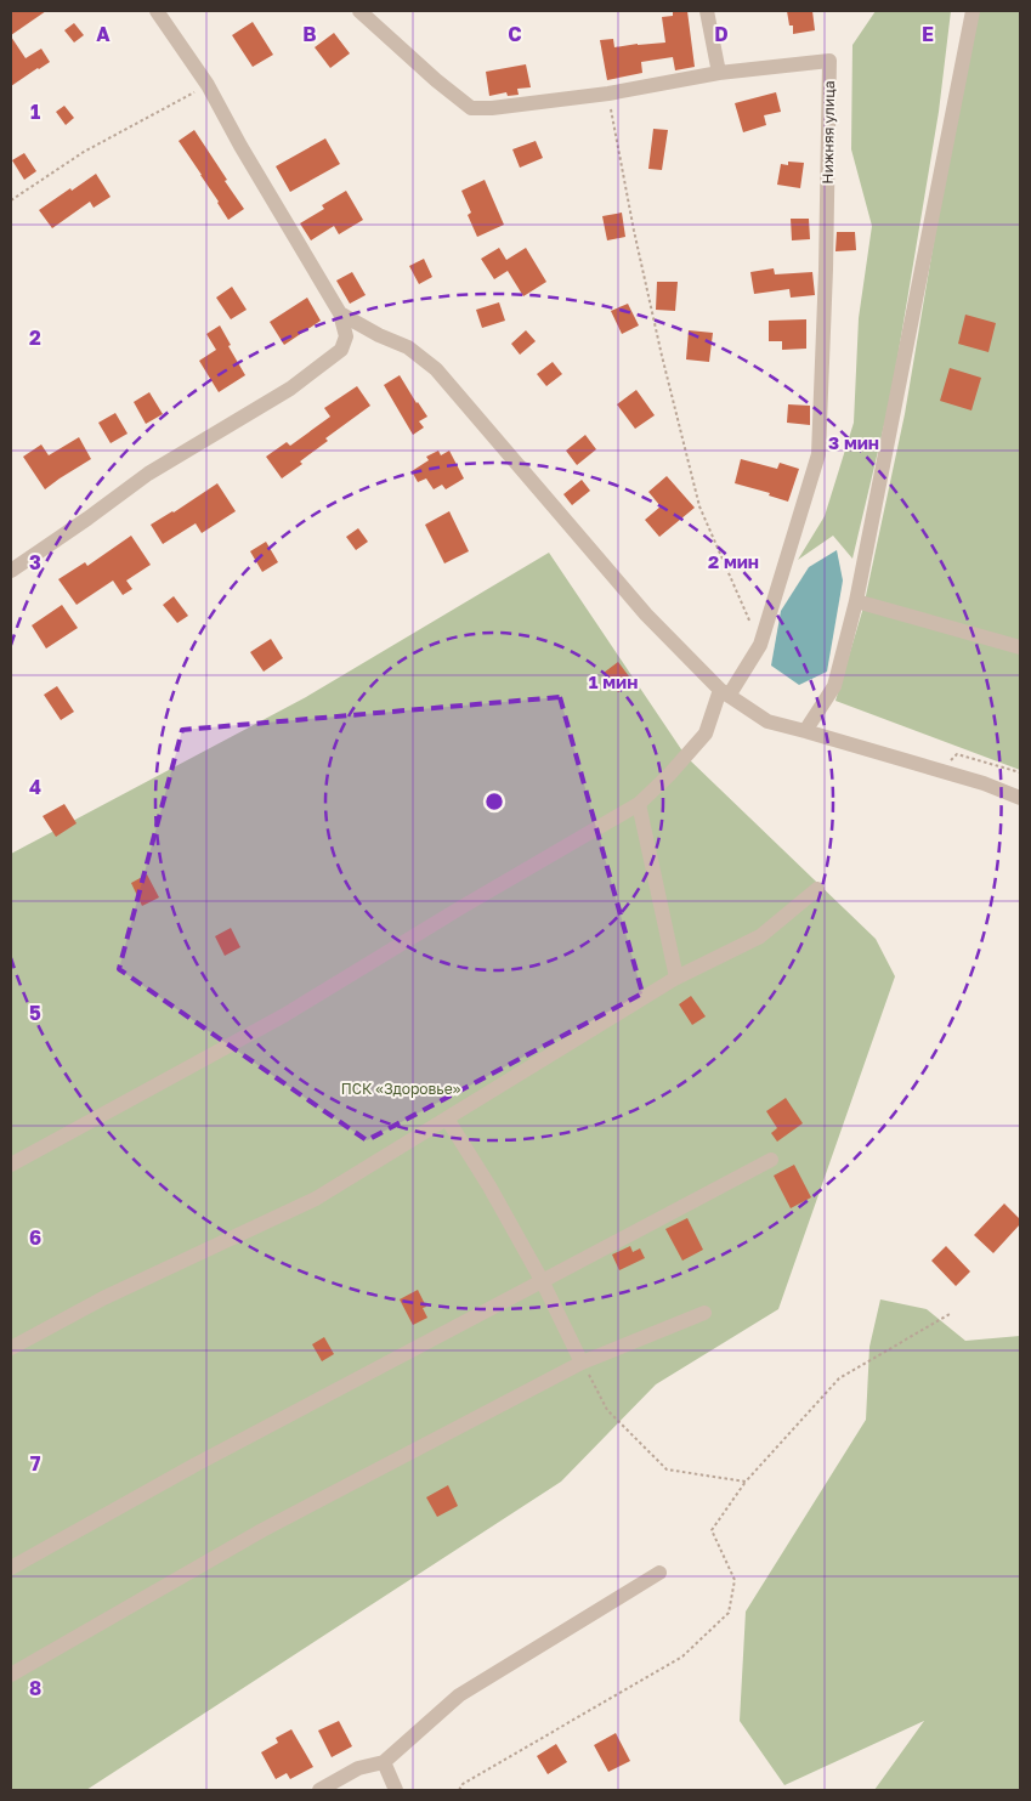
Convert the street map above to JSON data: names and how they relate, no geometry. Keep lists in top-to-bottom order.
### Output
{
  "streets": {
    "street": ["Нижняя улица"]
  },
  "parks": ["ПСК «Здоровье»"],
  "grid": {
    "columns": [
      "A",
      "B",
      "C",
      "D",
      "E"
    ],
    "rows": [
      "1",
      "2",
      "3",
      "4",
      "5",
      "6",
      "7",
      "8"
    ]
  },
  "rings": ["3 мин", "2 мин", "1 мин"]
}
